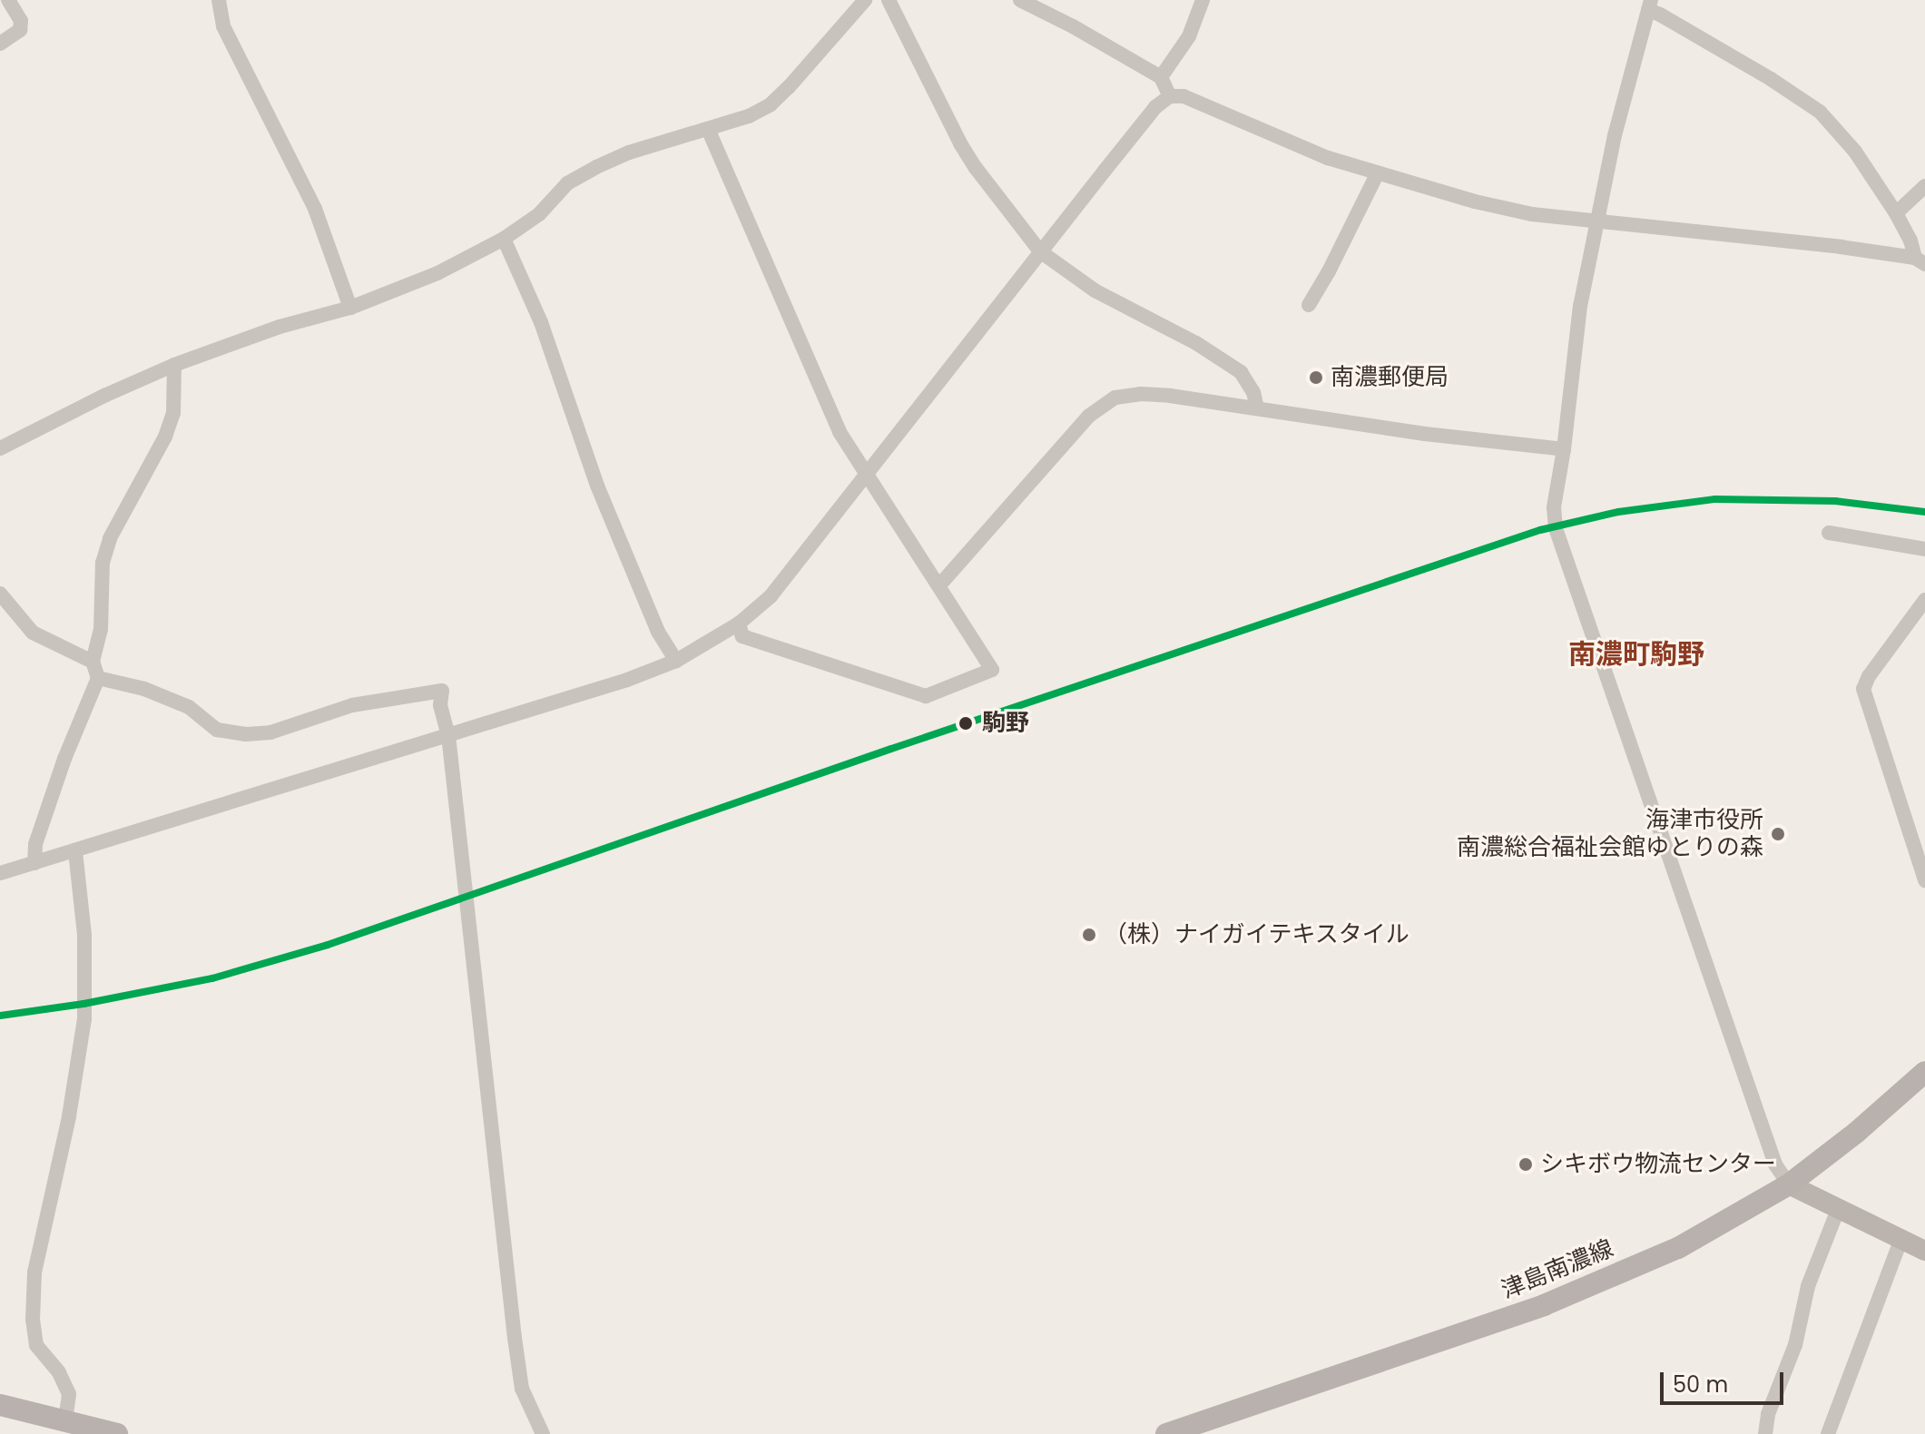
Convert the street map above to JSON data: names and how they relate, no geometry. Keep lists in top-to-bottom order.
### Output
{
  "streets": {
    "main road": ["津島南濃線"]
  },
  "districts": ["南濃町駒野"],
  "places": [
    "南濃郵便局",
    "駒野",
    "海津市役所 南濃総合福祉会館ゆとりの森",
    "（株）ナイガイテキスタイル",
    "シキボウ物流センター"
  ],
  "scale_bar": "50 m"
}
